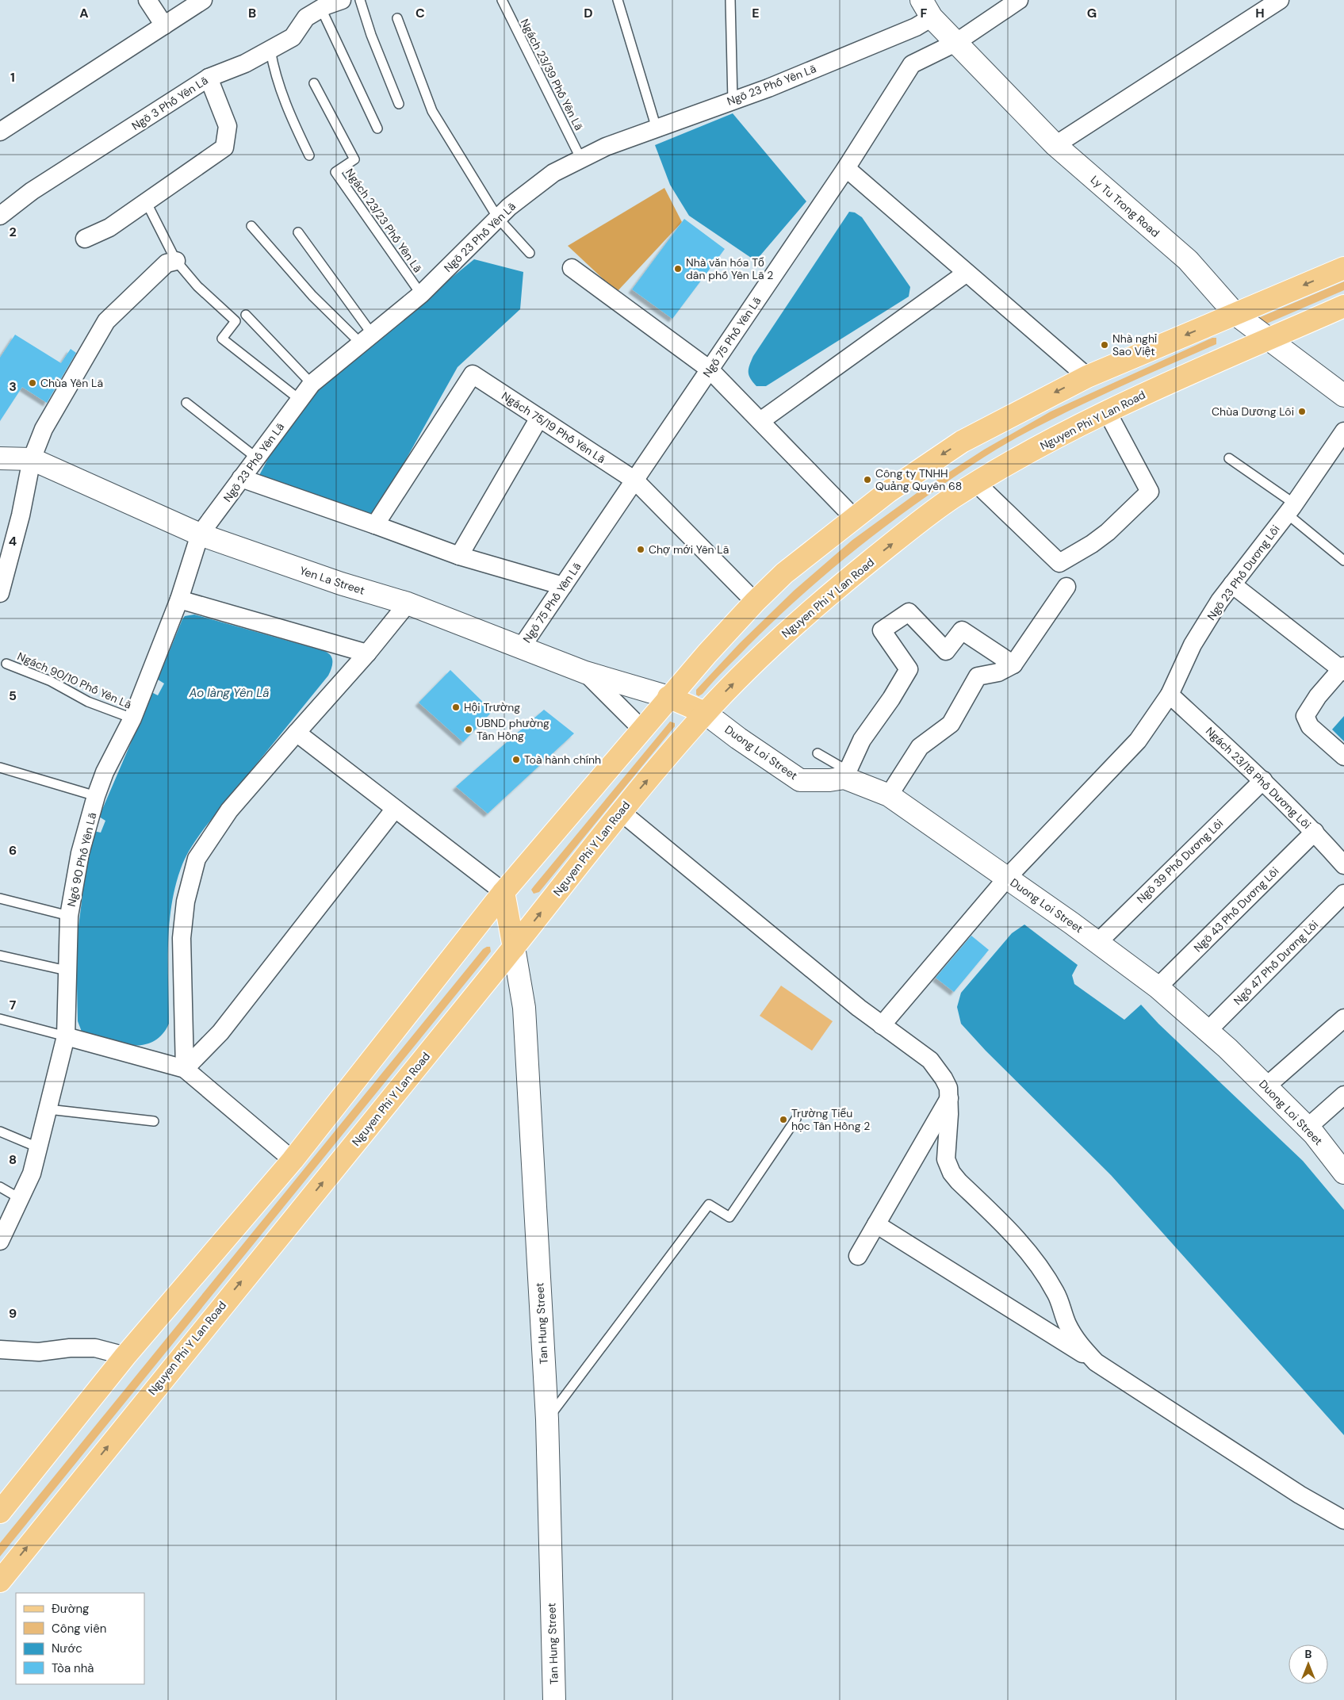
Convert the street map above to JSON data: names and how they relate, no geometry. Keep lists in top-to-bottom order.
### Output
{
  "streets": {
    "main road": ["Nguyen Phi Y Lan Road"],
    "street": [
      "Ngõ 23 Phố Yên Lã",
      "Ngõ 3 Phố Yên Lã",
      "Ly Tu Trong Road",
      "Ngõ 75 Phố Yên Lã",
      "Ngách 75/19 Phố Yên Lã",
      "Ngõ 23 Phố Dương Lôi",
      "Yen La Street",
      "Duong Loi Street",
      "Ngách 23/18 Phố Dương Lôi",
      "Ngõ 90 Phố Yên Lã",
      "Ngõ 39 Phố Dương Lôi",
      "Ngõ 43 Phố Dương Lôi",
      "Ngõ 47 Phố Dương Lôi",
      "Tan Hung Street"
    ],
    "lane": ["Ngách 23/39 Phố Yên Lã", "Ngách 23/23 Phố Yên Lã", "Ngách 90/10 Phố Yên Lã"]
  },
  "crossings": [
    ["Ngách 23/39 Phố Yên Lã", "Ngõ 23 Phố Yên Lã"],
    ["Ngõ 23 Phố Yên Lã", "Ly Tu Trong Road"],
    ["Ngõ 23 Phố Yên Lã", "Ngách 23/23 Phố Yên Lã"],
    ["Ngõ 23 Phố Yên Lã", "Yen La Street"],
    ["Ngõ 23 Phố Yên Lã", "Ngõ 90 Phố Yên Lã"],
    ["Ly Tu Trong Road", "Ngõ 75 Phố Yên Lã"],
    ["Ly Tu Trong Road", "Nguyen Phi Y Lan Road"],
    ["Ngõ 75 Phố Yên Lã", "Ngách 75/19 Phố Yên Lã"],
    ["Ngõ 75 Phố Yên Lã", "Yen La Street"],
    ["Nguyen Phi Y Lan Road", "Duong Loi Street"],
    ["Nguyen Phi Y Lan Road", "Tan Hung Street"],
    ["Ngõ 23 Phố Dương Lôi", "Duong Loi Street"],
    ["Ngõ 23 Phố Dương Lôi", "Ngách 23/18 Phố Dương Lôi"],
    ["Yen La Street", "Ngõ 90 Phố Yên Lã"],
    ["Ngách 90/10 Phố Yên Lã", "Ngõ 90 Phố Yên Lã"],
    ["Duong Loi Street", "Ngõ 39 Phố Dương Lôi"],
    ["Duong Loi Street", "Ngõ 43 Phố Dương Lôi"],
    ["Duong Loi Street", "Ngõ 47 Phố Dương Lôi"],
    ["Ngách 23/18 Phố Dương Lôi", "Ngõ 39 Phố Dương Lôi"],
    ["Ngách 23/18 Phố Dương Lôi", "Ngõ 43 Phố Dương Lôi"]
  ],
  "water": ["Ao làng Yên Lã"],
  "places": [
    "Nhà văn hóa Tổ dân phố Yên Lã 2",
    "Nhà nghỉ Sao Việt",
    "Chùa Yên Lã",
    "Chùa Dương Lôi",
    "Công ty TNHH Quảng Quyên 68",
    "Chợ mới Yên Lã",
    "Hội Trường",
    "UBND phường Tân Hồng",
    "Toà hành chính",
    "Trường Tiểu học Tân Hồng 2"
  ],
  "legend": [
    "Đường",
    "Công viên",
    "Nước",
    "Tòa nhà"
  ],
  "north": "top",
  "grid": {
    "columns": [
      "A",
      "B",
      "C",
      "D",
      "E",
      "F",
      "G",
      "H"
    ],
    "rows": [
      "1",
      "2",
      "3",
      "4",
      "5",
      "6",
      "7",
      "8",
      "9"
    ]
  }
}
